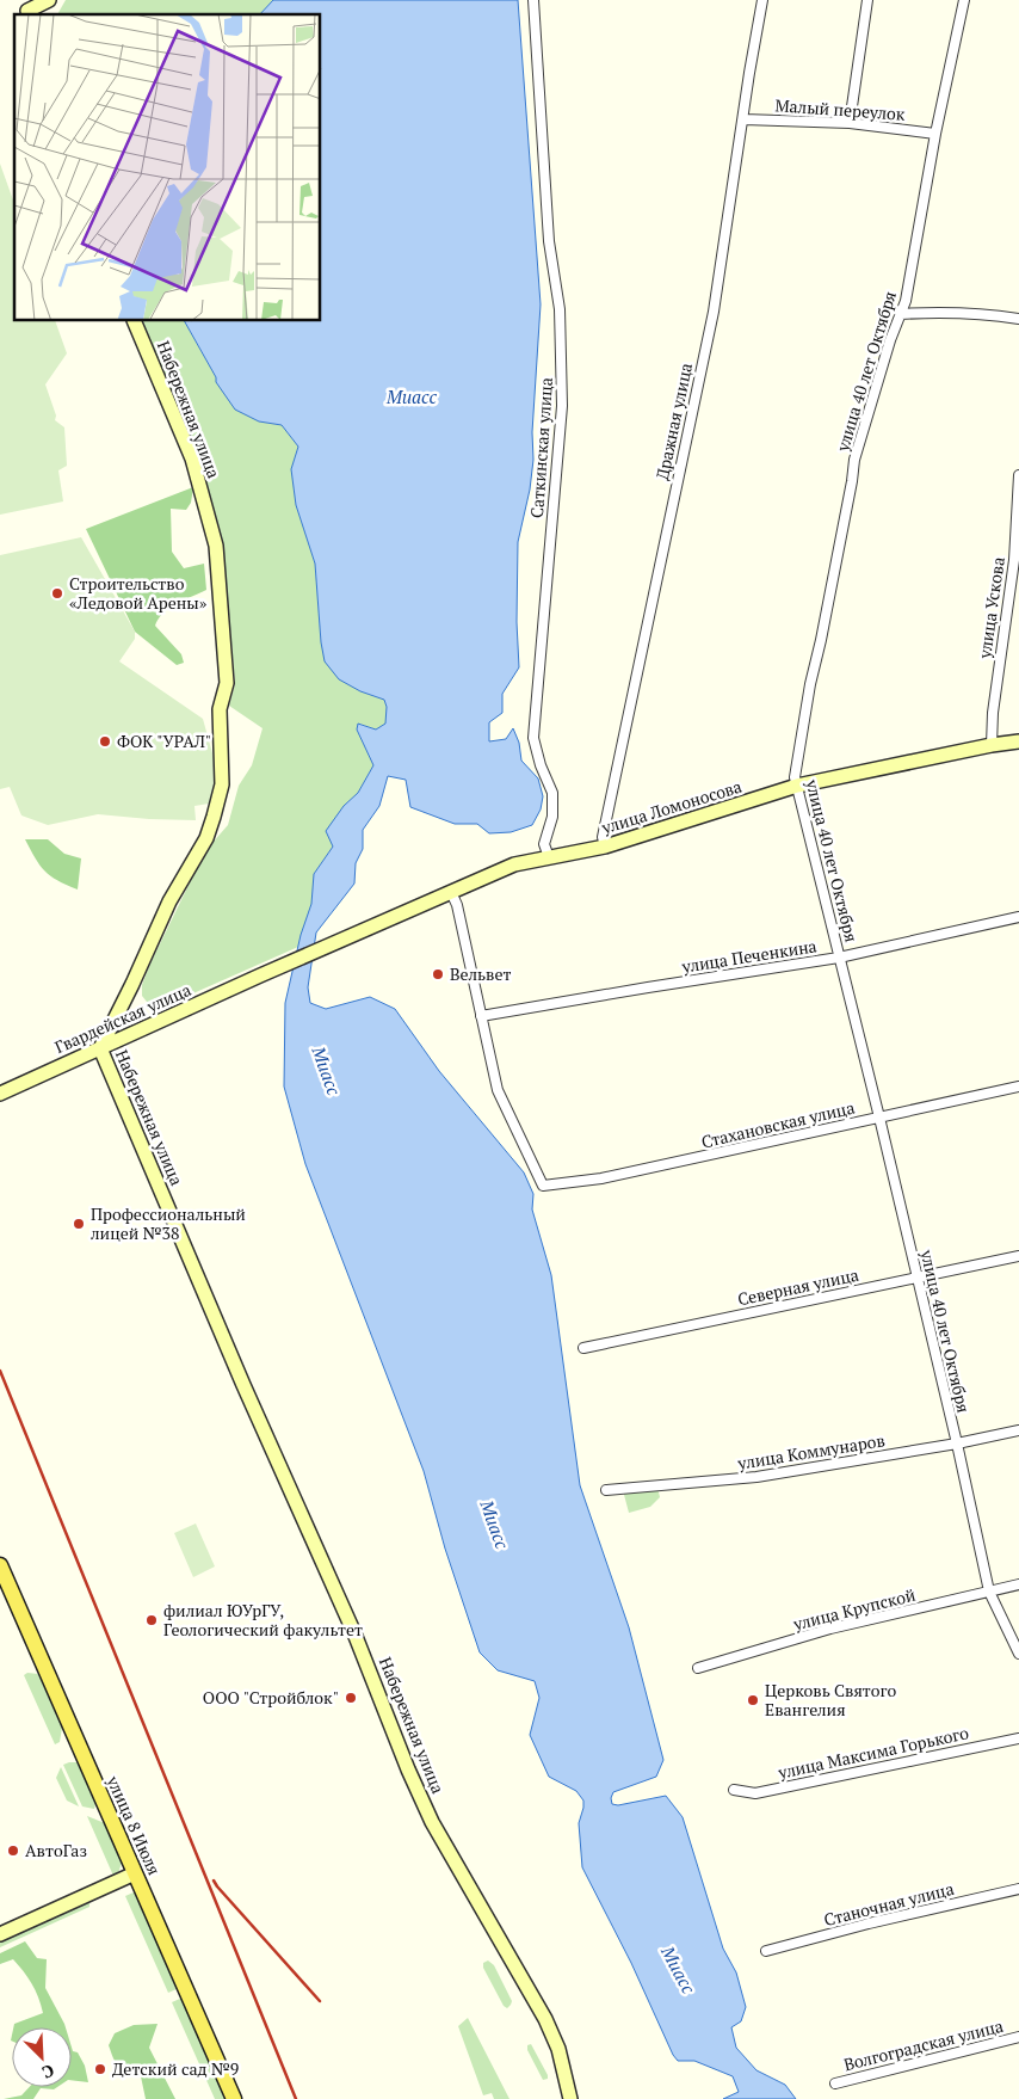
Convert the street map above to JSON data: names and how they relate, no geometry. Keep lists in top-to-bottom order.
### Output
{
  "streets": {
    "main road": ["улица 8 Июля"],
    "street": [
      "Малый переулок",
      "улица 40 лет Октября",
      "Набережная улица",
      "Дражная улица",
      "Саткинская улица",
      "улица Ускова",
      "улица Ломоносова",
      "улица Печенкина",
      "Гвардейская улица",
      "Стахановская улица",
      "Северная улица",
      "улица Коммунаров",
      "улица Крупской",
      "улица Максима Горького",
      "Станочная улица",
      "Волгоградская улица"
    ]
  },
  "crossings": [
    ["Малый переулок", "улица 40 лет Октября"],
    ["Малый переулок", "Дражная улица"],
    ["улица 40 лет Октября", "улица Ломоносова"],
    ["улица 40 лет Октября", "улица Печенкина"],
    ["улица 40 лет Октября", "Стахановская улица"],
    ["улица 40 лет Октября", "Северная улица"],
    ["улица 40 лет Октября", "улица Коммунаров"],
    ["улица 40 лет Октября", "улица Крупской"],
    ["Набережная улица", "Гвардейская улица"],
    ["Дражная улица", "улица Ломоносова"],
    ["Саткинская улица", "улица Ломоносова"],
    ["улица Ускова", "улица Ломоносова"],
    ["улица Ломоносова", "Гвардейская улица"],
    ["улица Печенкина", "Стахановская улица"]
  ],
  "water": ["Миасс"],
  "places": [
    "Строительство «Ледовой Арены»",
    "ФОК \"УРАЛ\"",
    "Вельвет",
    "Профессиональный лицей №38",
    "филиал ЮУрГУ, Геологический факультет",
    "ООО \"Стройблок\"",
    "Церковь Святого Евангелия",
    "АвтоГаз",
    "Детский сад №9"
  ],
  "north": "bottom right"
}
